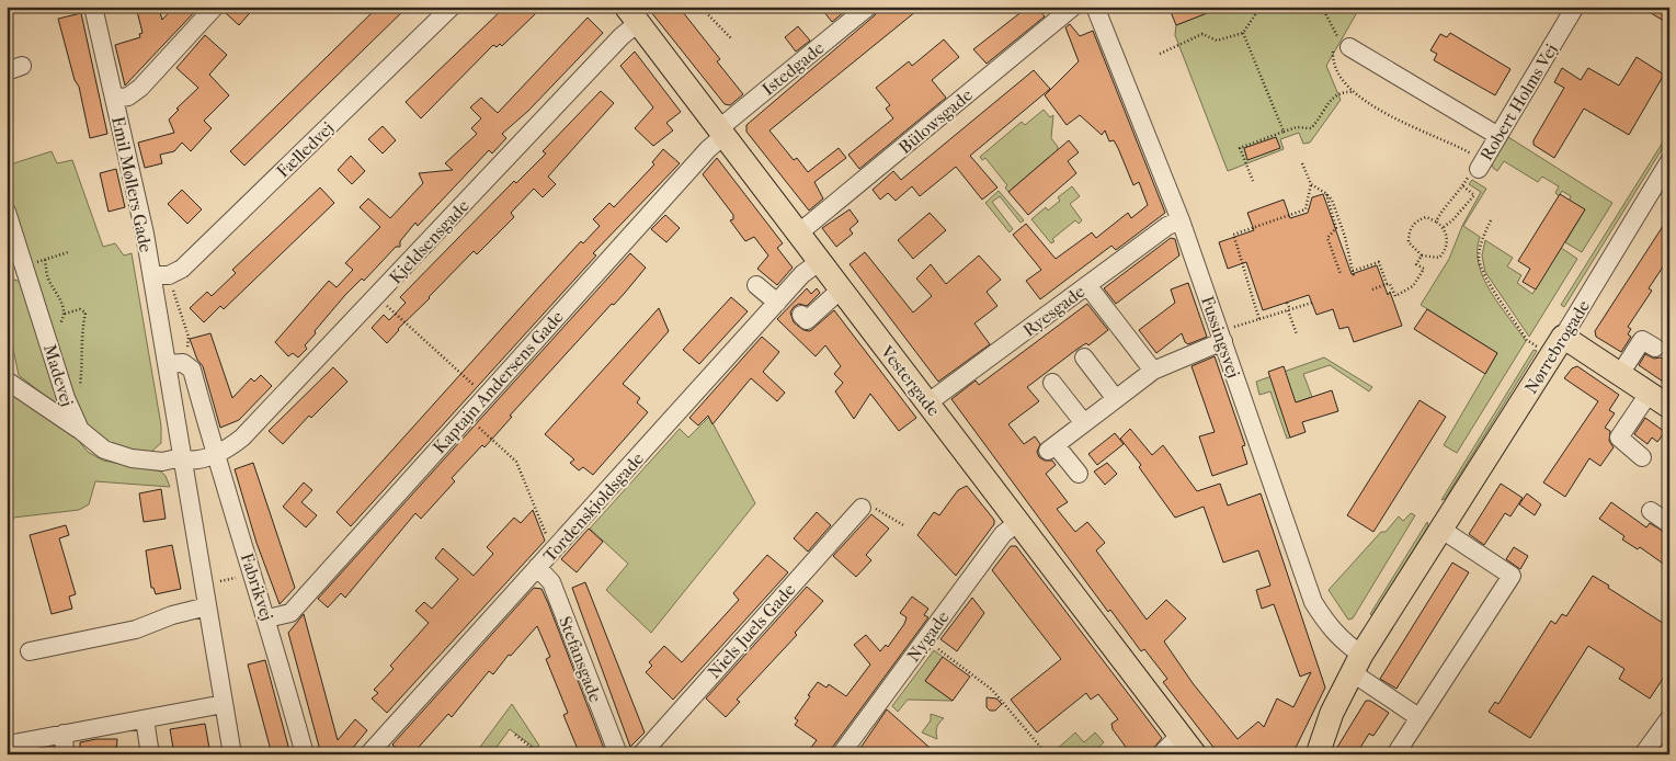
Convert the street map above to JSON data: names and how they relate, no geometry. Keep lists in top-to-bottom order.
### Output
{
  "streets": {
    "main road": ["Nørrebrogade", "Vestergade"],
    "street": [
      "Istedgade",
      "Robert Holms Vej",
      "Bülowsgade",
      "Fælledvej",
      "Emil Møllers Gade",
      "Kjeldsensgade",
      "Ryesgade",
      "Fussingsvej",
      "Madevej",
      "Kaptajn Andersens Gade",
      "Tordenskjoldsgade",
      "Fabrikvej",
      "Niels Juels Gade",
      "Nygade",
      "Stefansgade"
    ]
  },
  "crossings": [
    ["Istedgade", "Vestergade"],
    ["Istedgade", "Kaptajn Andersens Gade"],
    ["Bülowsgade", "Vestergade"],
    ["Fælledvej", "Emil Møllers Gade"],
    ["Emil Møllers Gade", "Madevej"],
    ["Kjeldsensgade", "Vestergade"],
    ["Kjeldsensgade", "Fabrikvej"],
    ["Ryesgade", "Fussingsvej"],
    ["Ryesgade", "Vestergade"],
    ["Fussingsvej", "Nørrebrogade"],
    ["Vestergade", "Kaptajn Andersens Gade"],
    ["Vestergade", "Tordenskjoldsgade"],
    ["Vestergade", "Nygade"],
    ["Kaptajn Andersens Gade", "Fabrikvej"],
    ["Tordenskjoldsgade", "Stefansgade"]
  ]
}
